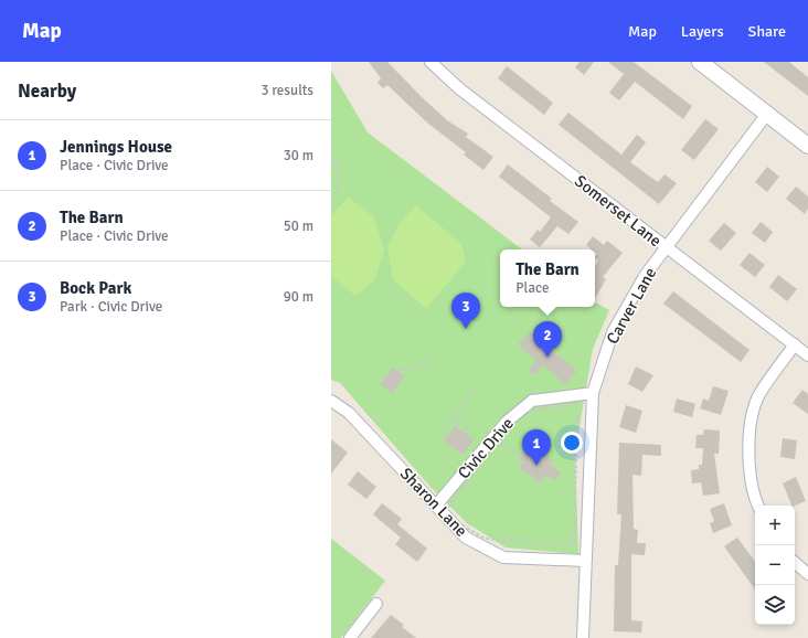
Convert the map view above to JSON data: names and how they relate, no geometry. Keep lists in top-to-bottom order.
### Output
{
  "streets": {
    "street": [
      "Somerset Lane",
      "Carver Lane",
      "Civic Drive",
      "Sharon Lane"
    ]
  },
  "crossings": [
    ["Somerset Lane", "Carver Lane"],
    ["Carver Lane", "Civic Drive"],
    ["Carver Lane", "Sharon Lane"],
    ["Civic Drive", "Sharon Lane"]
  ],
  "page": {
    "header": "Map",
    "nav": ["Map", "Layers", "Share"],
    "heading": ["Nearby", "3 results"],
    "list": [
      {
        "mark": "1",
        "name": "Jennings House",
        "note": "Place · Civic Drive",
        "value": "30 m"
      },
      {
        "mark": "2",
        "name": "The Barn",
        "note": "Place · Civic Drive",
        "value": "50 m"
      },
      {
        "mark": "3",
        "name": "Bock Park",
        "note": "Park · Civic Drive",
        "value": "90 m"
      }
    ],
    "popup": ["The Barn", "Place"],
    "pins": ["3", "2", "1"],
    "map_buttons": ["+", "−"]
  }
}
